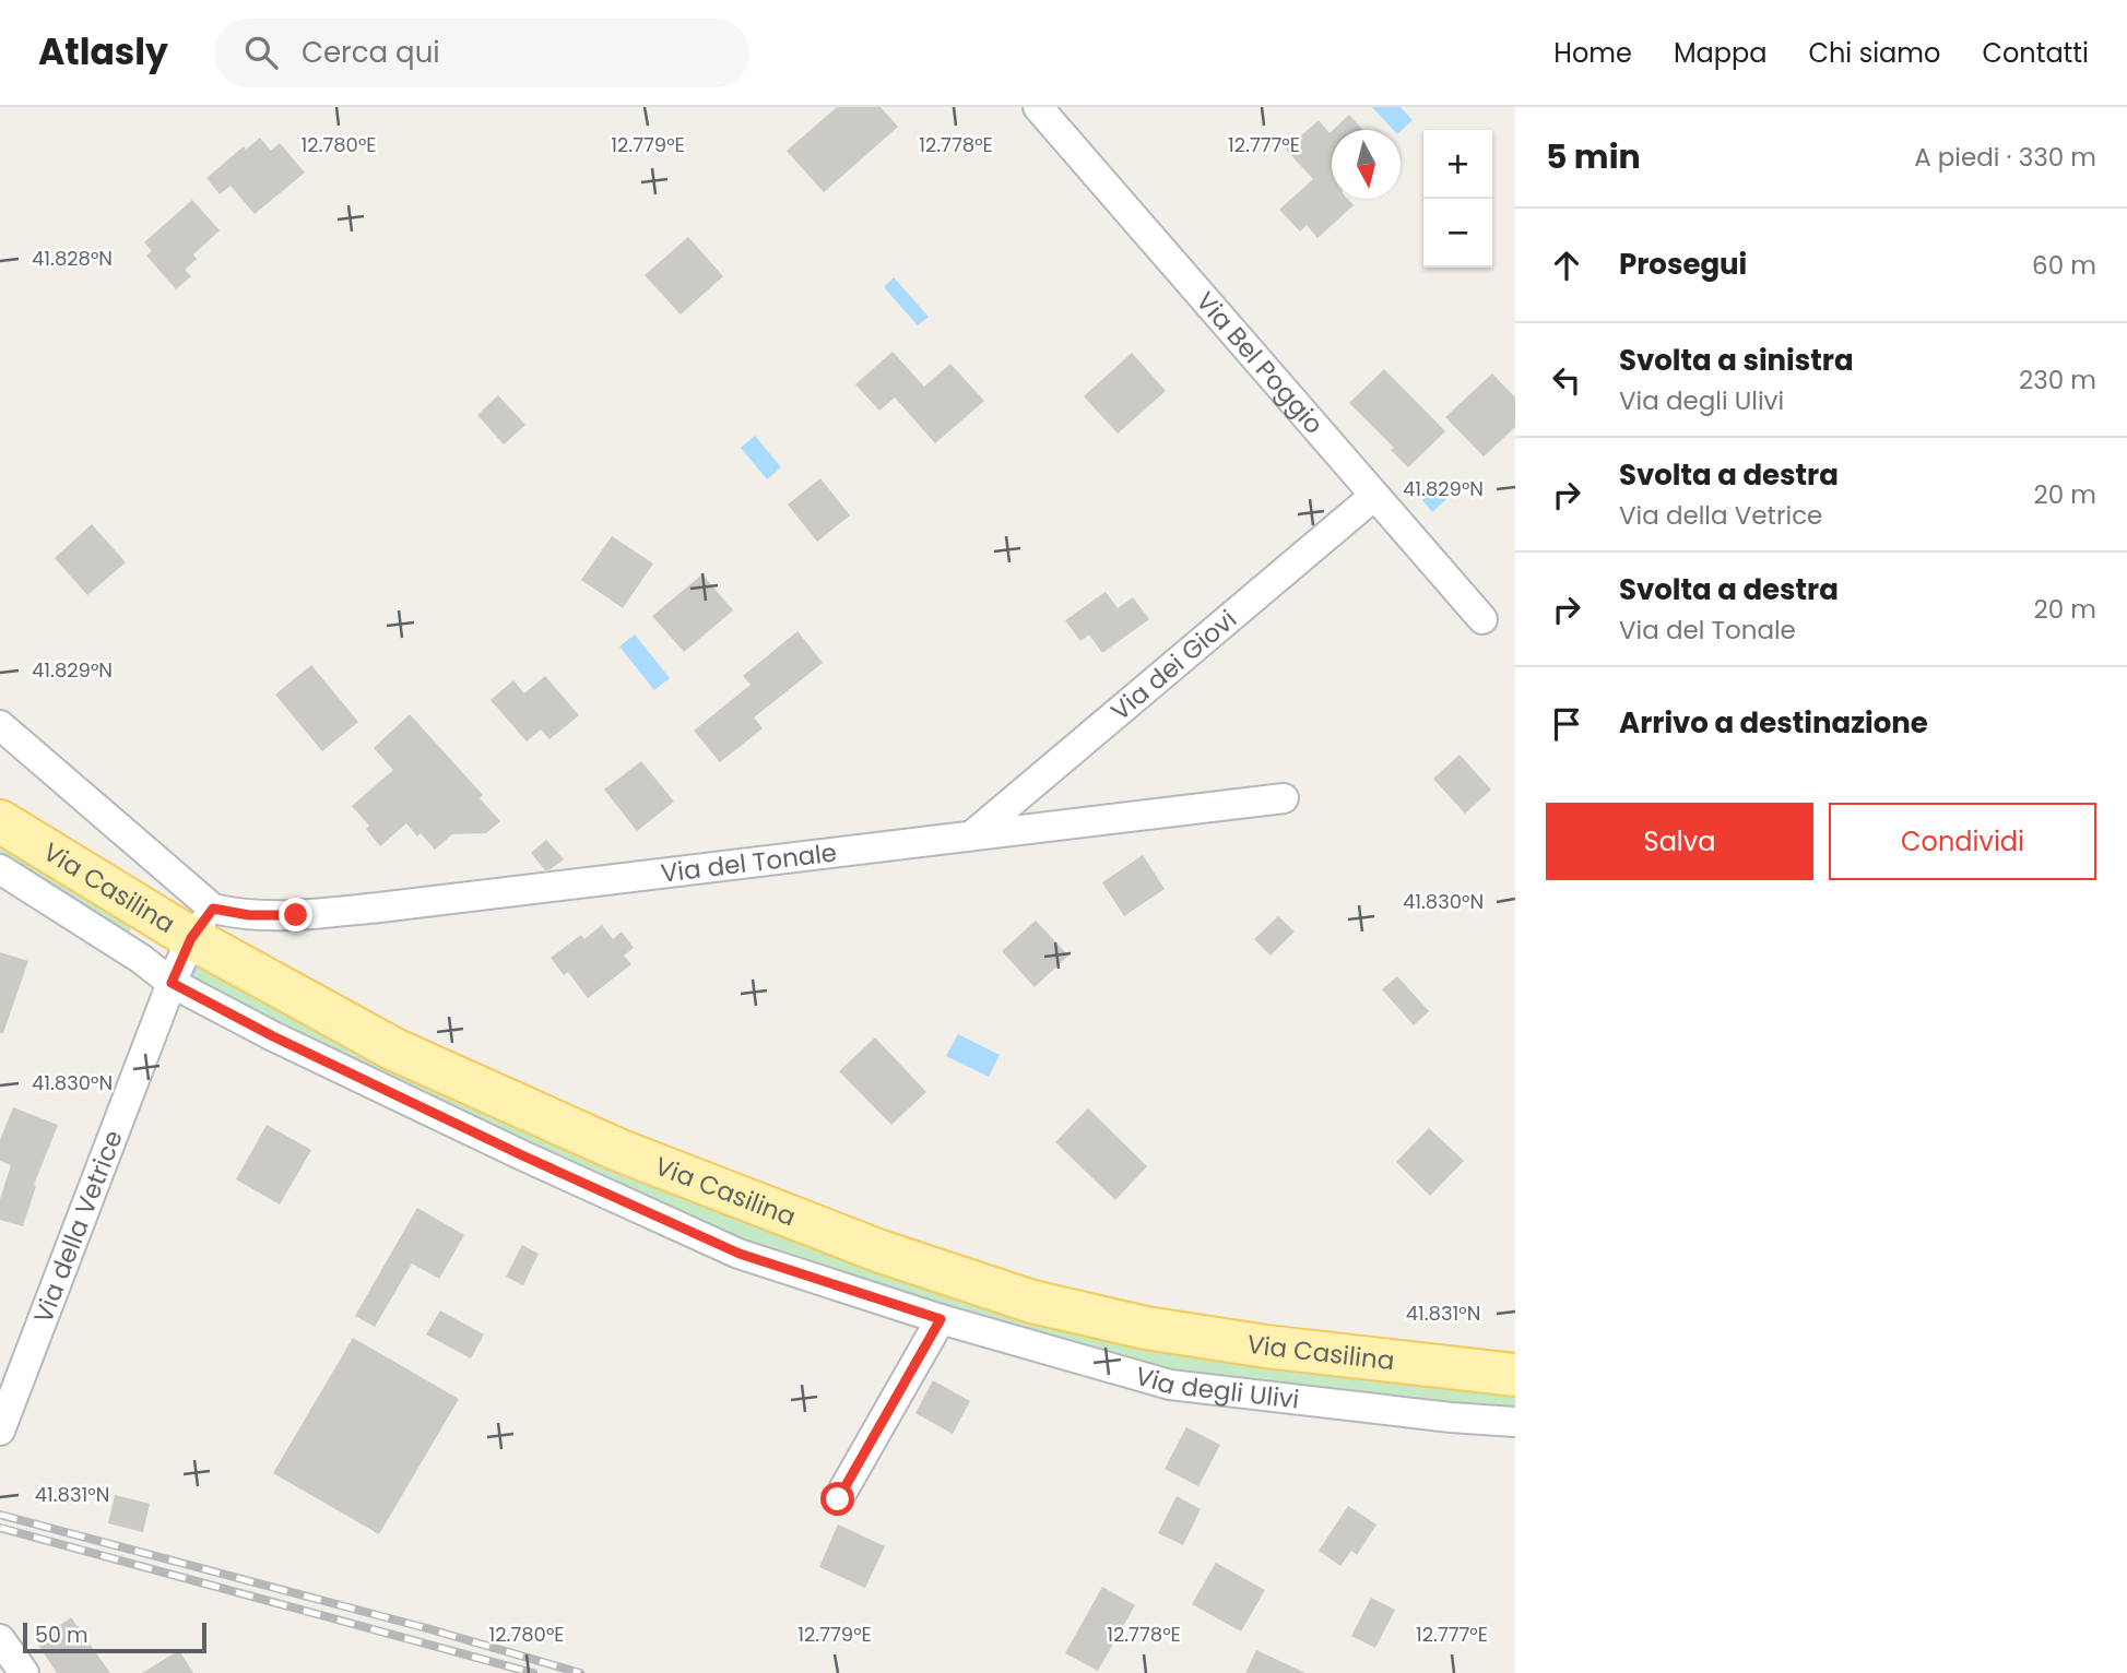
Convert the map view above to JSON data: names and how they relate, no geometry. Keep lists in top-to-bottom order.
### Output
{
  "streets": {
    "main road": ["Via Casilina"],
    "street": [
      "Via Bel Poggio",
      "Via dei Giovi",
      "Via del Tonale",
      "Via della Vetrice",
      "Via degli Ulivi"
    ]
  },
  "crossings": [
    ["Via Bel Poggio", "Via dei Giovi"],
    ["Via dei Giovi", "Via del Tonale"],
    ["Via del Tonale", "Via Casilina"],
    ["Via del Tonale", "Via della Vetrice"],
    ["Via Casilina", "Via della Vetrice"],
    ["Via della Vetrice", "Via degli Ulivi"]
  ],
  "scale_bar": "50 m",
  "north": "bottom",
  "page": {
    "header": "Atlasly",
    "search": "Cerca qui",
    "nav": [
      "Home",
      "Mappa",
      "Chi siamo",
      "Contatti"
    ],
    "heading": ["5 min", "A piedi · 330 m"],
    "map_buttons": ["+", "−"],
    "list": [
      ["Prosegui", "60 m"],
      ["Svolta a sinistra", "Via degli Ulivi", "230 m"],
      ["Svolta a destra", "Via della Vetrice", "20 m"],
      ["Svolta a destra", "Via del Tonale", "20 m"],
      "Arrivo a destinazione"
    ],
    "buttons": ["Salva", "Condividi"],
    "scale": "50 m"
  },
  "coordinates": [
    "12.780°E",
    "12.779°E",
    "12.778°E",
    "12.777°E",
    "41.828°N",
    "41.829°N",
    "41.830°N",
    "41.831°N"
  ]
}
